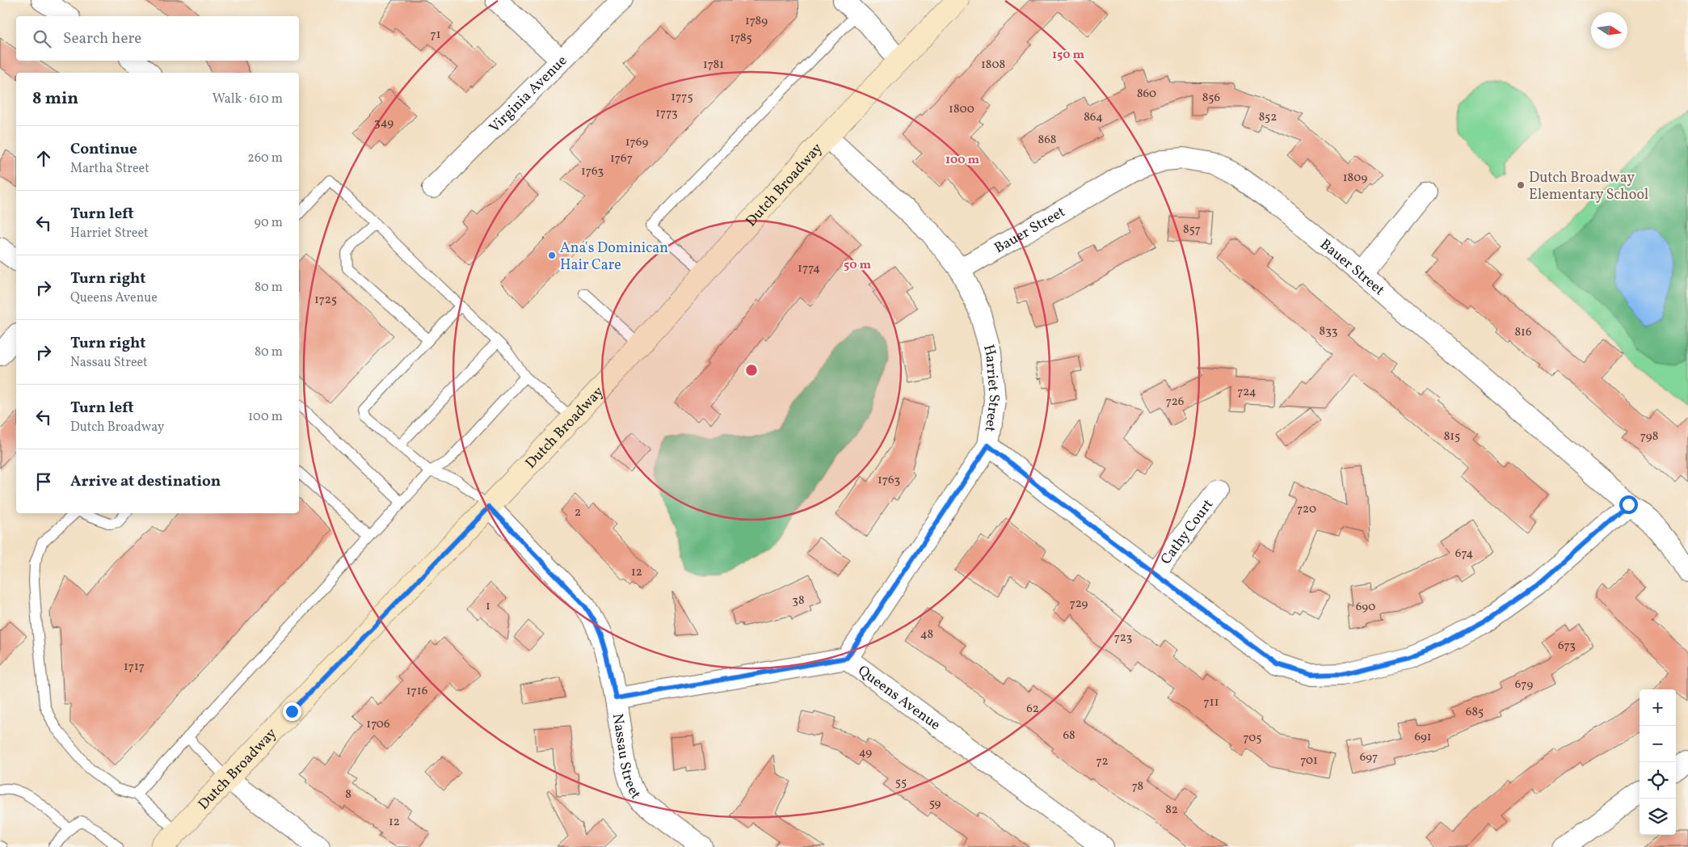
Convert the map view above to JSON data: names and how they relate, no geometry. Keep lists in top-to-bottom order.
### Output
{
  "streets": {
    "main road": ["Dutch Broadway"],
    "street": [
      "Virginia Avenue",
      "Bauer Street",
      "Harriet Street",
      "Cathy Court",
      "Queens Avenue",
      "Nassau Street"
    ]
  },
  "crossings": [
    ["Dutch Broadway", "Harriet Street"],
    ["Dutch Broadway", "Nassau Street"],
    ["Bauer Street", "Harriet Street"],
    ["Harriet Street", "Queens Avenue"],
    ["Queens Avenue", "Nassau Street"]
  ],
  "places": ["Dutch Broadway Elementary School", "Ana's Dominican Hair Care"],
  "house_numbers": [
    "1789",
    "71",
    "1785",
    "1781",
    "1808",
    "860",
    "1775",
    "856",
    "1800",
    "1773",
    "864",
    "852",
    "349",
    "868",
    "1769",
    "1767",
    "1763",
    "1809",
    "857",
    "1774",
    "1725",
    "833",
    "816",
    "724",
    "726",
    "815",
    "798",
    "1763",
    "720",
    "2",
    "674",
    "12",
    "38",
    "729",
    "1",
    "690",
    "48",
    "723",
    "673",
    "1717",
    "679",
    "1716",
    "711",
    "62",
    "685",
    "1706",
    "68",
    "691",
    "705",
    "49",
    "697",
    "701",
    "72",
    "55",
    "78",
    "8",
    "59",
    "82",
    "12"
  ],
  "north": "right",
  "page": {
    "search": "Search here",
    "heading": ["8 min", "Walk · 610 m"],
    "list": [
      ["Continue", "Martha Street", "260 m"],
      ["Turn left", "Harriet Street", "90 m"],
      ["Turn right", "Queens Avenue", "80 m"],
      ["Turn right", "Nassau Street", "80 m"],
      ["Turn left", "Dutch Broadway", "100 m"],
      "Arrive at destination"
    ],
    "map_buttons": ["+", "−"]
  },
  "rings": ["150 m", "100 m", "50 m"]
}
